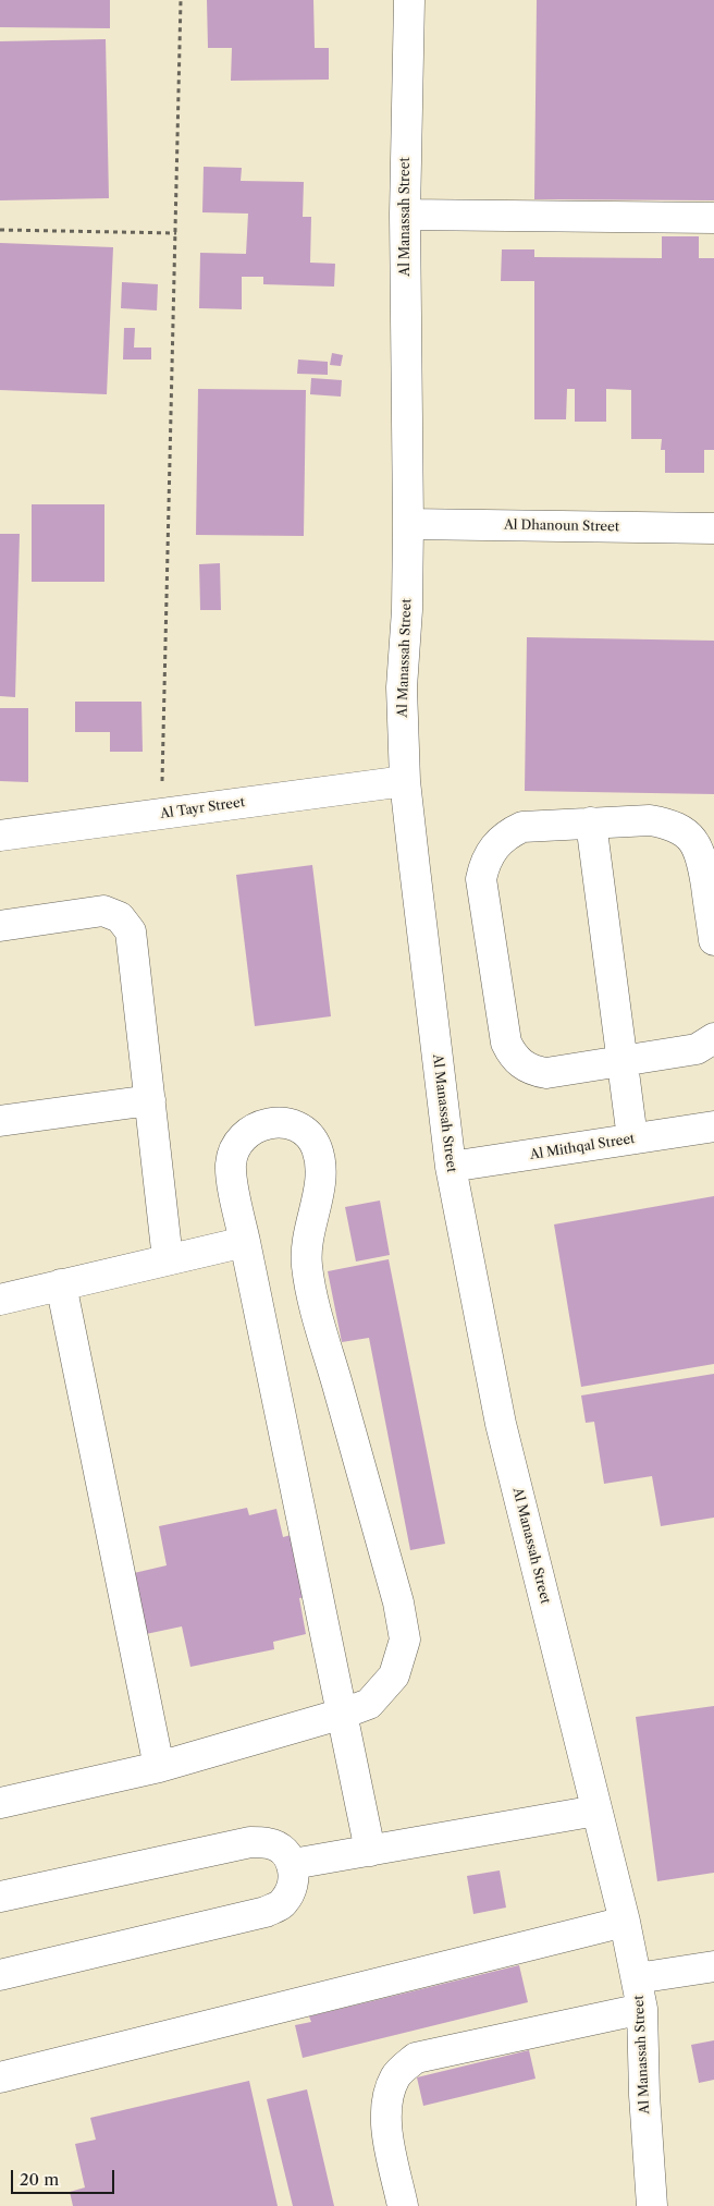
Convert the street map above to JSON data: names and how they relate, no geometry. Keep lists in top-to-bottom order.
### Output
{
  "streets": {
    "street": [
      "Al Manassah Street",
      "Al Dhanoun Street",
      "Al Tayr Street",
      "Al Mithqal Street"
    ]
  },
  "crossings": [
    ["Al Manassah Street", "Al Dhanoun Street"],
    ["Al Manassah Street", "Al Tayr Street"],
    ["Al Manassah Street", "Al Mithqal Street"]
  ],
  "scale_bar": "20 m"
}
